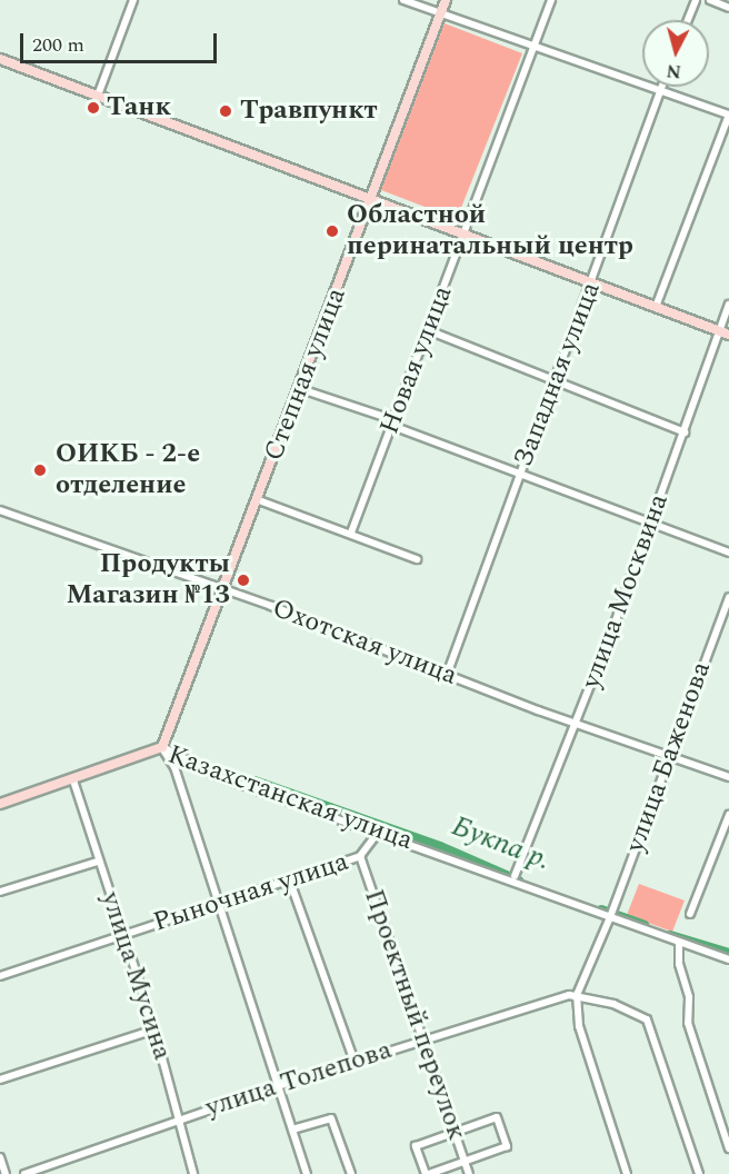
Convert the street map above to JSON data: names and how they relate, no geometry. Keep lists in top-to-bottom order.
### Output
{
  "streets": {
    "main road": ["Степная улица", "Казахстанская улица"],
    "street": [
      "Новая улица",
      "Западная улица",
      "улица Москвина",
      "Охотская улица",
      "улица Баженова",
      "Рыночная улица",
      "улица Мусина",
      "Проектный переулок",
      "улица Толепова"
    ]
  },
  "crossings": [
    ["Степная улица", "Охотская улица"],
    ["Степная улица", "Казахстанская улица"],
    ["Западная улица", "Охотская улица"],
    ["улица Москвина", "Охотская улица"],
    ["Охотская улица", "улица Баженова"],
    ["улица Баженова", "Казахстанская улица"],
    ["улица Баженова", "улица Толепова"],
    ["Казахстанская улица", "Рыночная улица"],
    ["Казахстанская улица", "улица Мусина"],
    ["Рыночная улица", "улица Мусина"],
    ["Рыночная улица", "Проектный переулок"],
    ["улица Мусина", "улица Толепова"],
    ["Проектный переулок", "улица Толепова"]
  ],
  "water": ["Букпа р."],
  "places": [
    "Танк",
    "Травпункт",
    "Областной перинатальный центр",
    "ОИКБ - 2-е отделение",
    "Продукты Магазин №13"
  ],
  "scale_bar": "200 m",
  "north": "bottom"
}
